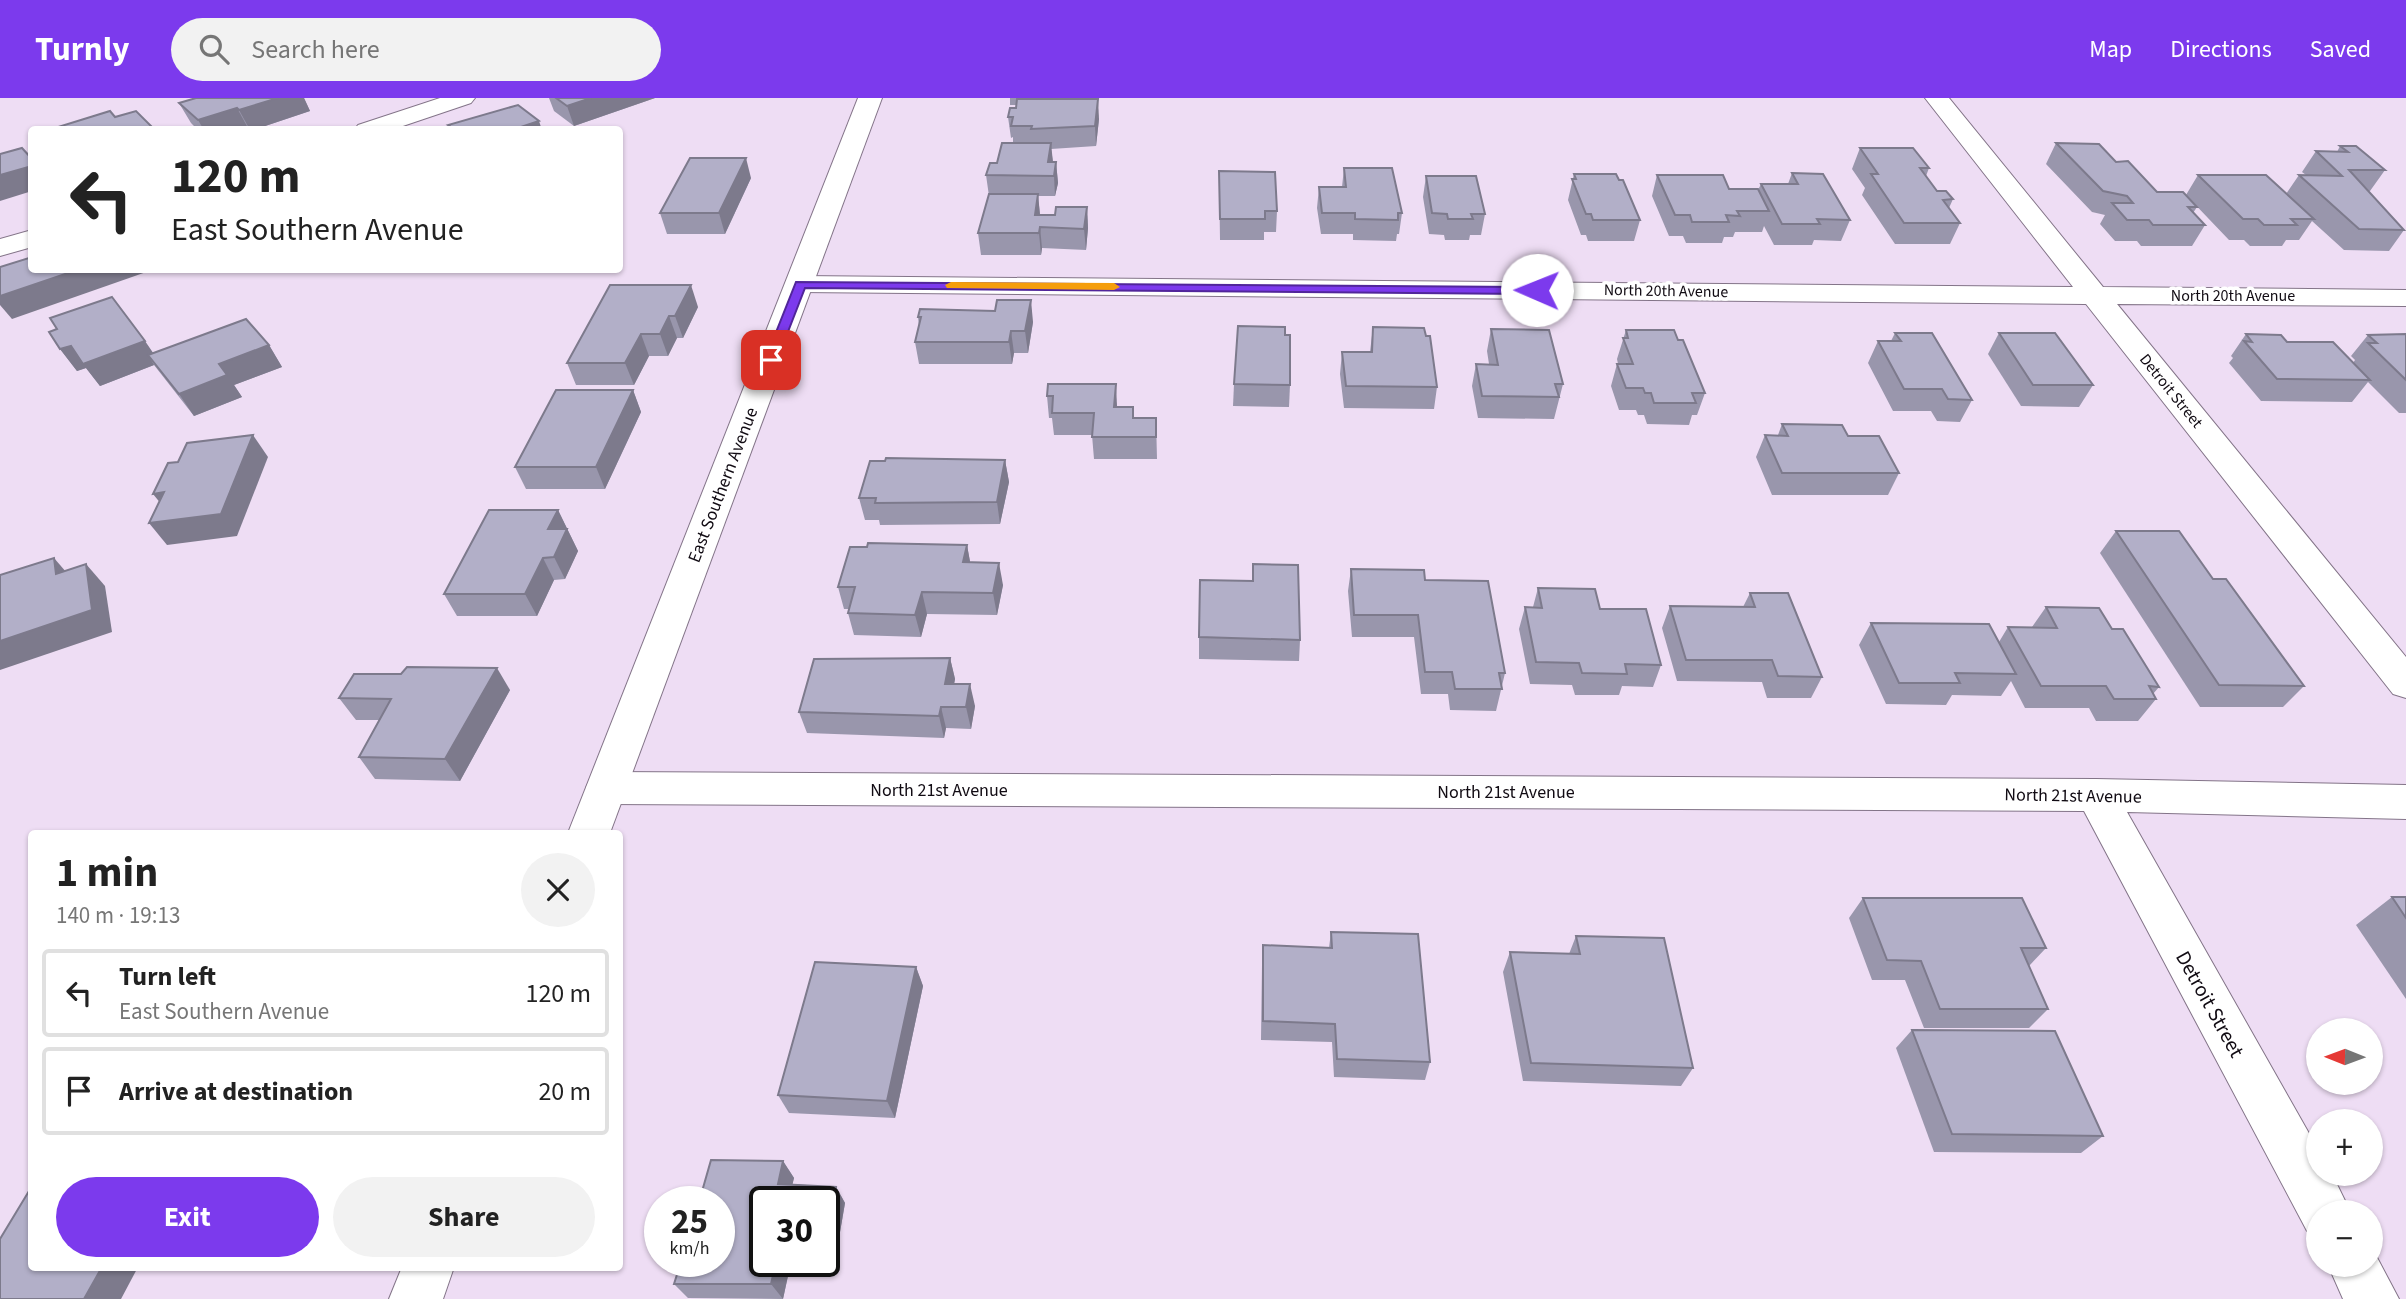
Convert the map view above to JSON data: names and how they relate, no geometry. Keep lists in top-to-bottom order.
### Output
{
  "streets": {
    "street": [
      "North 20th Avenue",
      "Detroit Street",
      "East Southern Avenue",
      "North 21st Avenue"
    ]
  },
  "crossings": [
    ["North 20th Avenue", "Detroit Street"],
    ["North 20th Avenue", "East Southern Avenue"],
    ["Detroit Street", "North 21st Avenue"],
    ["East Southern Avenue", "North 21st Avenue"]
  ],
  "north": "left",
  "page": {
    "header": "Turnly",
    "search": "Search here",
    "nav": ["Map", "Directions", "Saved"],
    "turn": ["120 m", "East Southern Avenue"],
    "heading": ["1 min", "140 m · 19:13"],
    "list": [
      {
        "name": "Turn left",
        "note": "East Southern Avenue",
        "value": "120 m"
      },
      {
        "name": "Arrive at destination",
        "value": "20 m"
      }
    ],
    "map_buttons": ["+", "−"],
    "buttons": ["Exit", "Share"],
    "speed": "25 km/h",
    "limit": "30"
  }
}
